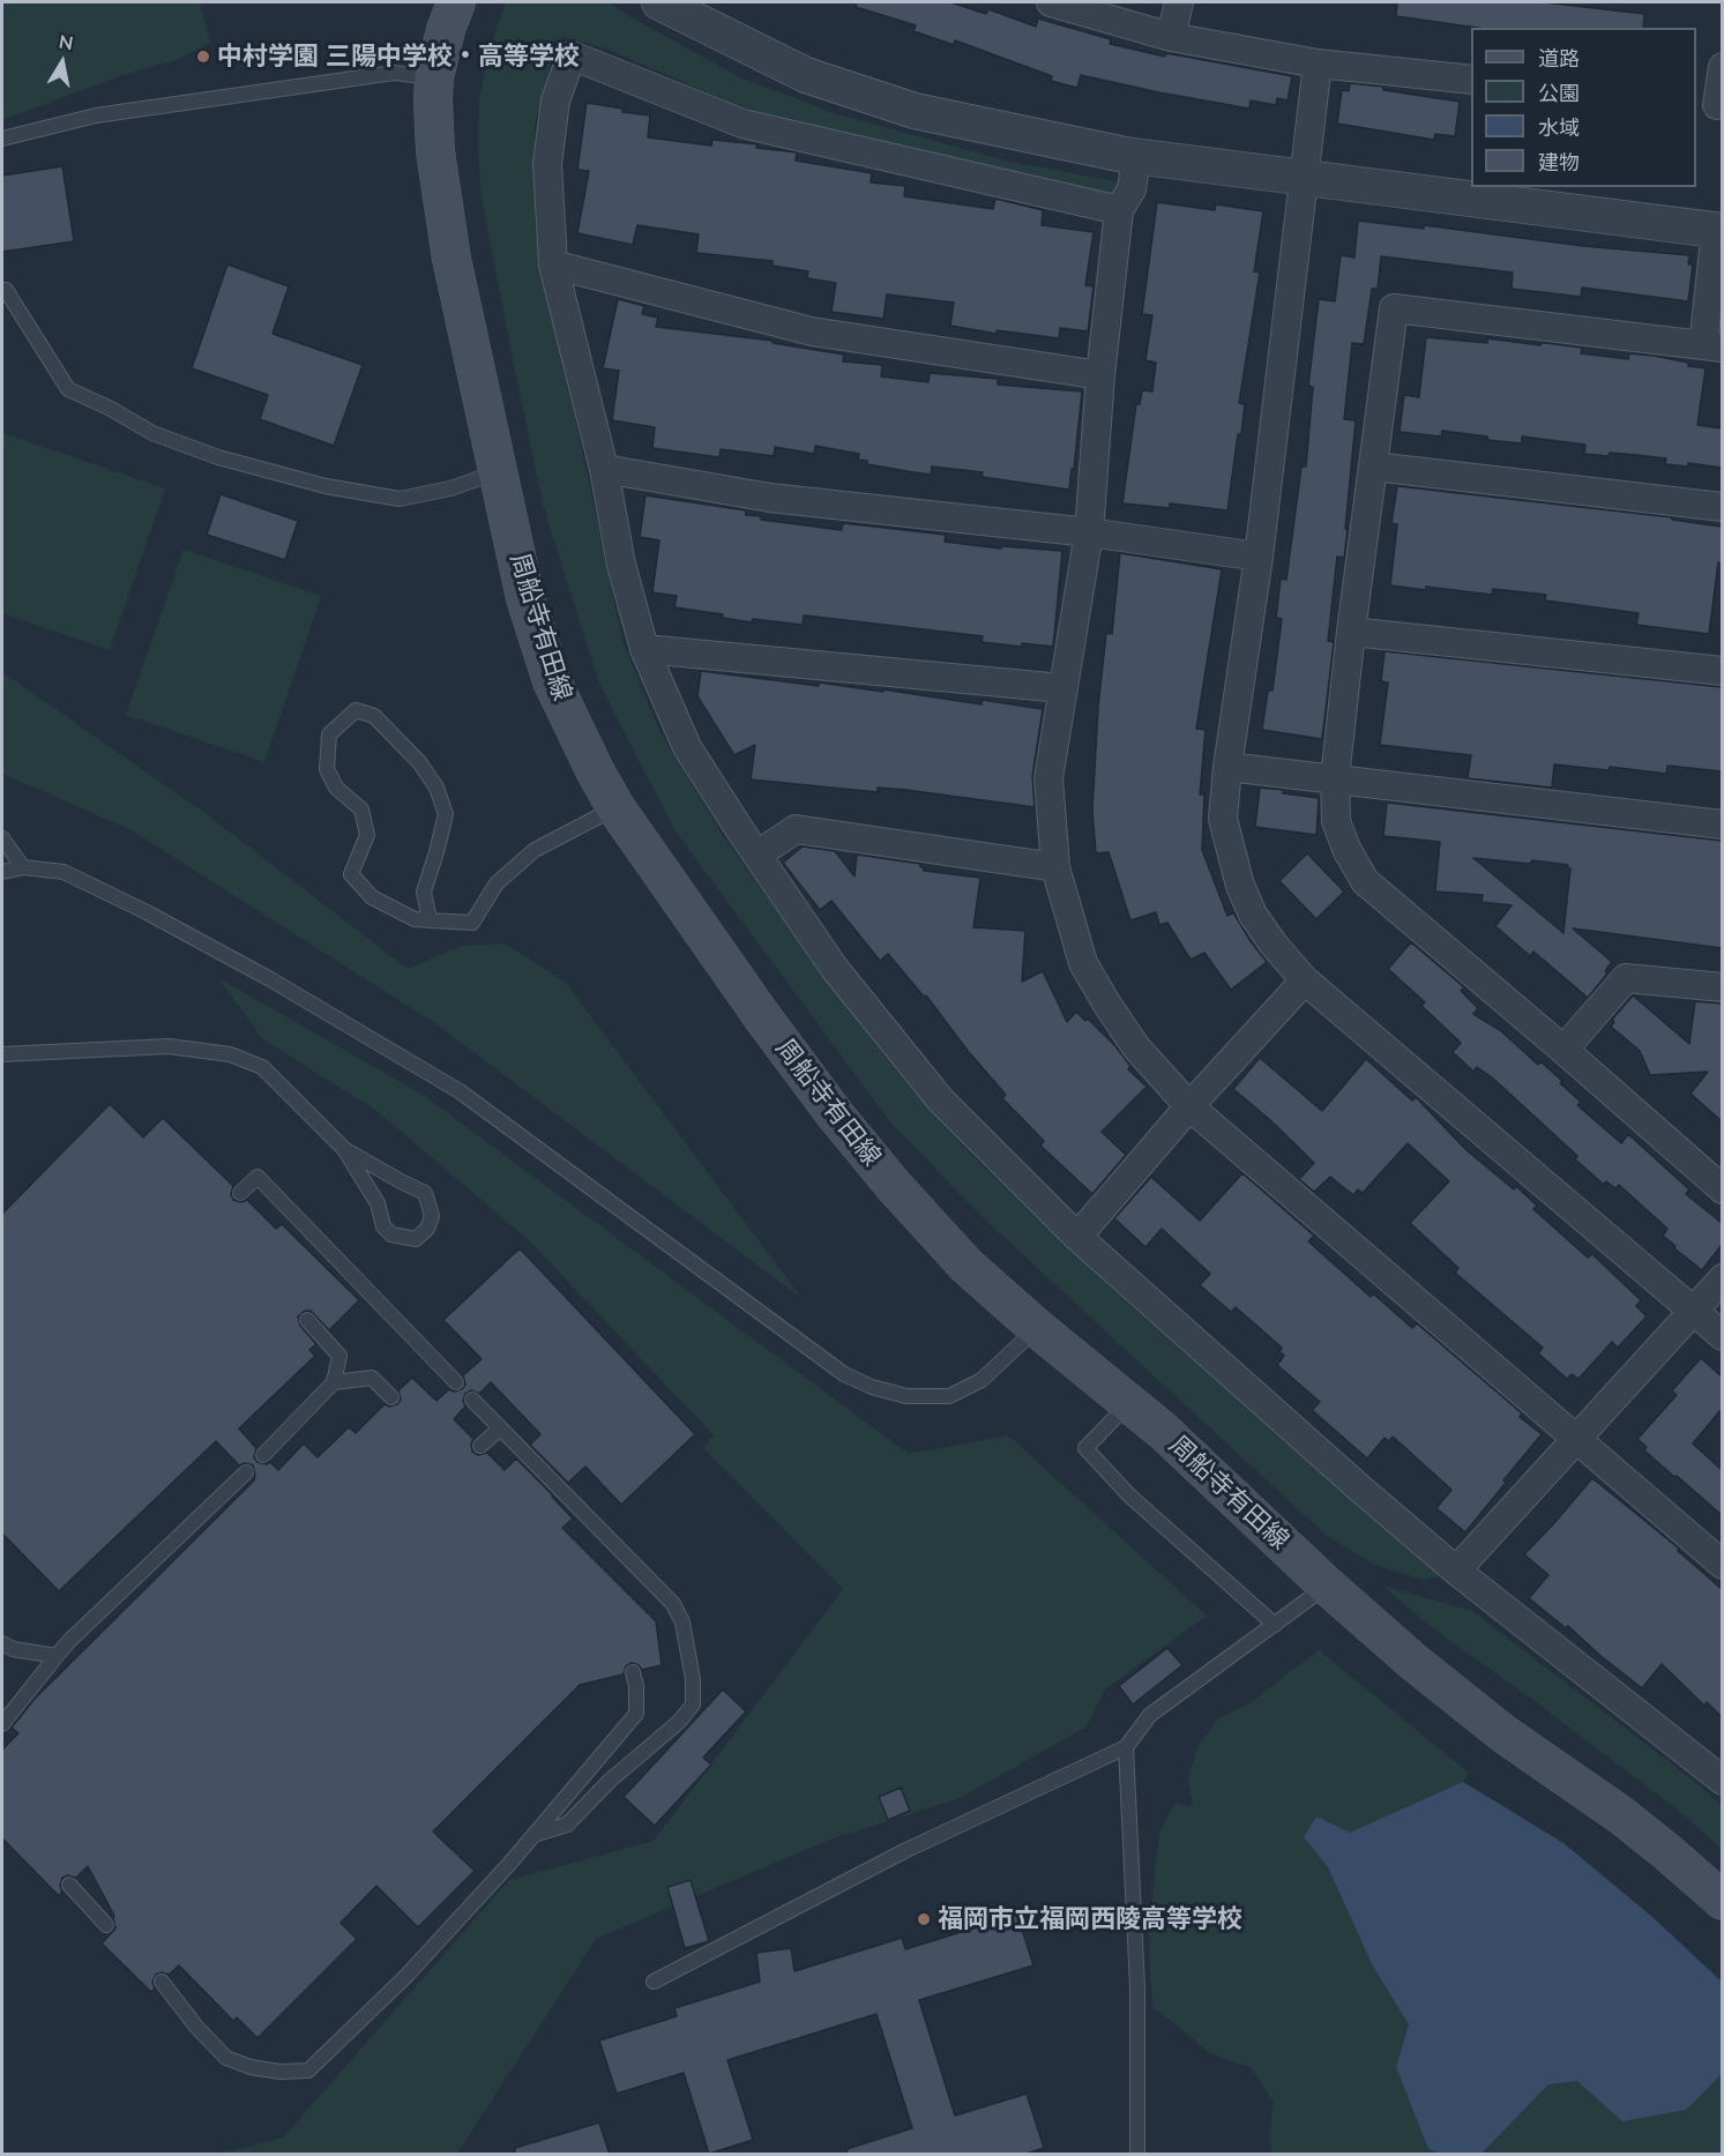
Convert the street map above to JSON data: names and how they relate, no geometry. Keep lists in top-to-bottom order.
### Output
{
  "streets": {
    "main road": ["周船寺有田線"]
  },
  "places": ["中村学園 三陽中学校・高等学校", "福岡市立福岡西陵高等学校"],
  "legend": [
    "道路",
    "公園",
    "水域",
    "建物"
  ],
  "north": "top"
}
